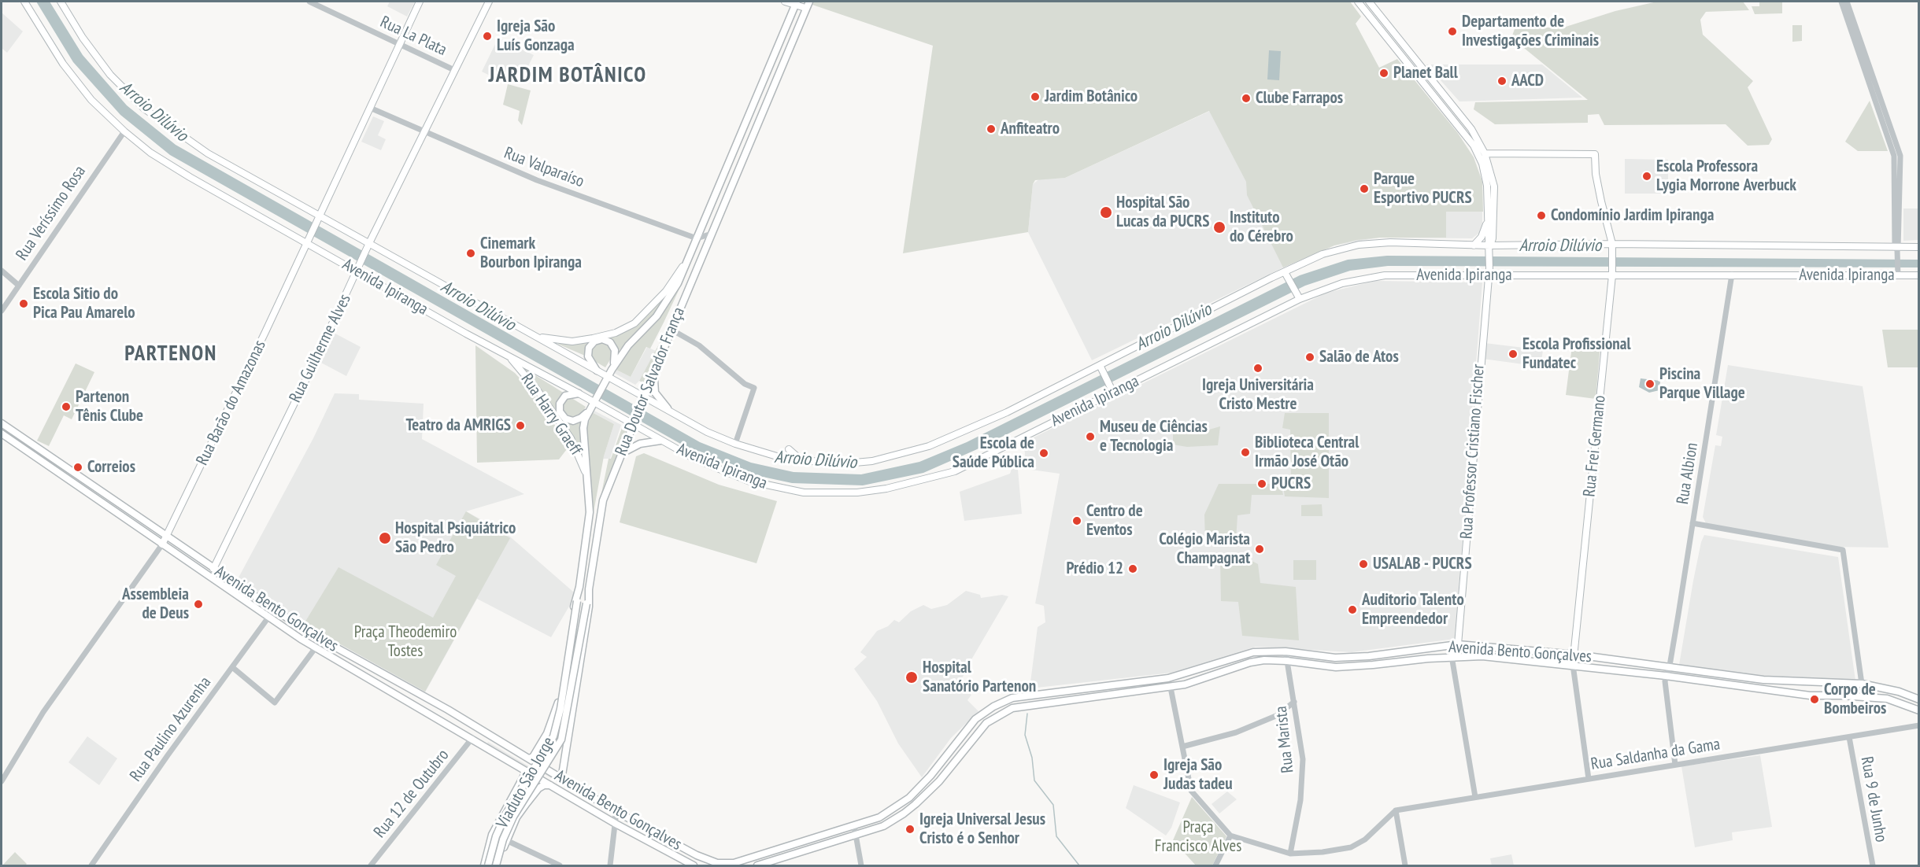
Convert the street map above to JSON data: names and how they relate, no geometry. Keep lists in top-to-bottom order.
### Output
{
  "streets": {
    "main road": [
      "Avenida Ipiranga",
      "Rua Guilherme Alves",
      "Rua Doutor Salvador França",
      "Rua Barão do Amazonas",
      "Rua Harry Graeff",
      "Rua Frei Germano",
      "Rua Professor Cristiano Fischer",
      "Avenida Bento Gonçalves",
      "Viaduto São Jorge"
    ],
    "street": [
      "Rua La Plata",
      "Rua Valparaíso",
      "Rua Veríssimo Rosa",
      "Rua Albion",
      "Rua Paulino Azurenha",
      "Rua Marista",
      "Rua Saldanha da Gama",
      "Rua 12 de Outubro",
      "Rua 9 de Junho"
    ]
  },
  "crossings": [
    ["Rua La Plata", "Rua Guilherme Alves"],
    ["Rua La Plata", "Rua Barão do Amazonas"],
    ["Rua Valparaíso", "Rua Guilherme Alves"],
    ["Rua Valparaíso", "Rua Doutor Salvador França"],
    ["Rua Valparaíso", "Rua Barão do Amazonas"],
    ["Rua Veríssimo Rosa", "Avenida Ipiranga"],
    ["Avenida Ipiranga", "Rua Guilherme Alves"],
    ["Avenida Ipiranga", "Rua Doutor Salvador França"],
    ["Avenida Ipiranga", "Rua Barão do Amazonas"],
    ["Avenida Ipiranga", "Rua Harry Graeff"],
    ["Avenida Ipiranga", "Rua Frei Germano"],
    ["Avenida Ipiranga", "Rua Professor Cristiano Fischer"],
    ["Avenida Ipiranga", "Rua Albion"],
    ["Rua Guilherme Alves", "Avenida Bento Gonçalves"],
    ["Rua Doutor Salvador França", "Rua Harry Graeff"],
    ["Rua Doutor Salvador França", "Avenida Bento Gonçalves"],
    ["Rua Doutor Salvador França", "Viaduto São Jorge"],
    ["Rua Barão do Amazonas", "Avenida Bento Gonçalves"],
    ["Rua Frei Germano", "Rua Professor Cristiano Fischer"],
    ["Rua Frei Germano", "Avenida Bento Gonçalves"],
    ["Rua Professor Cristiano Fischer", "Avenida Bento Gonçalves"],
    ["Rua Albion", "Avenida Bento Gonçalves"],
    ["Avenida Bento Gonçalves", "Rua Paulino Azurenha"],
    ["Avenida Bento Gonçalves", "Rua Marista"],
    ["Avenida Bento Gonçalves", "Rua 12 de Outubro"],
    ["Rua Saldanha da Gama", "Rua 9 de Junho"]
  ],
  "districts": ["JARDIM BOTÂNICO", "PARTENON"],
  "water": ["Arroio Dilúvio"],
  "parks": ["Praça Theodemiro Tostes", "Praça Francisco Alves"],
  "places": [
    "Departamento de Investigações Criminais",
    "Igreja São Luís Gonzaga",
    "Planet Ball",
    "AACD",
    "Jardim Botânico",
    "Clube Farrapos",
    "Anfiteatro",
    "Escola Professora Lygia Morrone Averbuck",
    "Parque Esportivo PUCRS",
    "Hospital São Lucas da PUCRS",
    "Condomínio Jardim Ipiranga",
    "Instituto do Cérebro",
    "Cinemark Bourbon Ipiranga",
    "Escola Sitio do Pica Pau Amarelo",
    "Escola Profissional Fundatec",
    "Salão de Atos",
    "Igreja Universitária Cristo Mestre",
    "Piscina Parque Village",
    "Partenon Tênis Clube",
    "Teatro da AMRIGS",
    "Museu de Ciências e Tecnologia",
    "Biblioteca Central Irmão José Otão",
    "Escola de Saúde Pública",
    "Correios",
    "PUCRS",
    "Centro de Eventos",
    "Hospital Psiquiátrico São Pedro",
    "Colégio Marista Champagnat",
    "USALAB - PUCRS",
    "Prédio 12",
    "Assembleia de Deus",
    "Auditorio Talento Empreendedor",
    "Hospital Sanatório Partenon",
    "Corpo de Bombeiros",
    "Igreja São Judas tadeu",
    "Igreja Universal Jesus Cristo é o Senhor"
  ]
}
